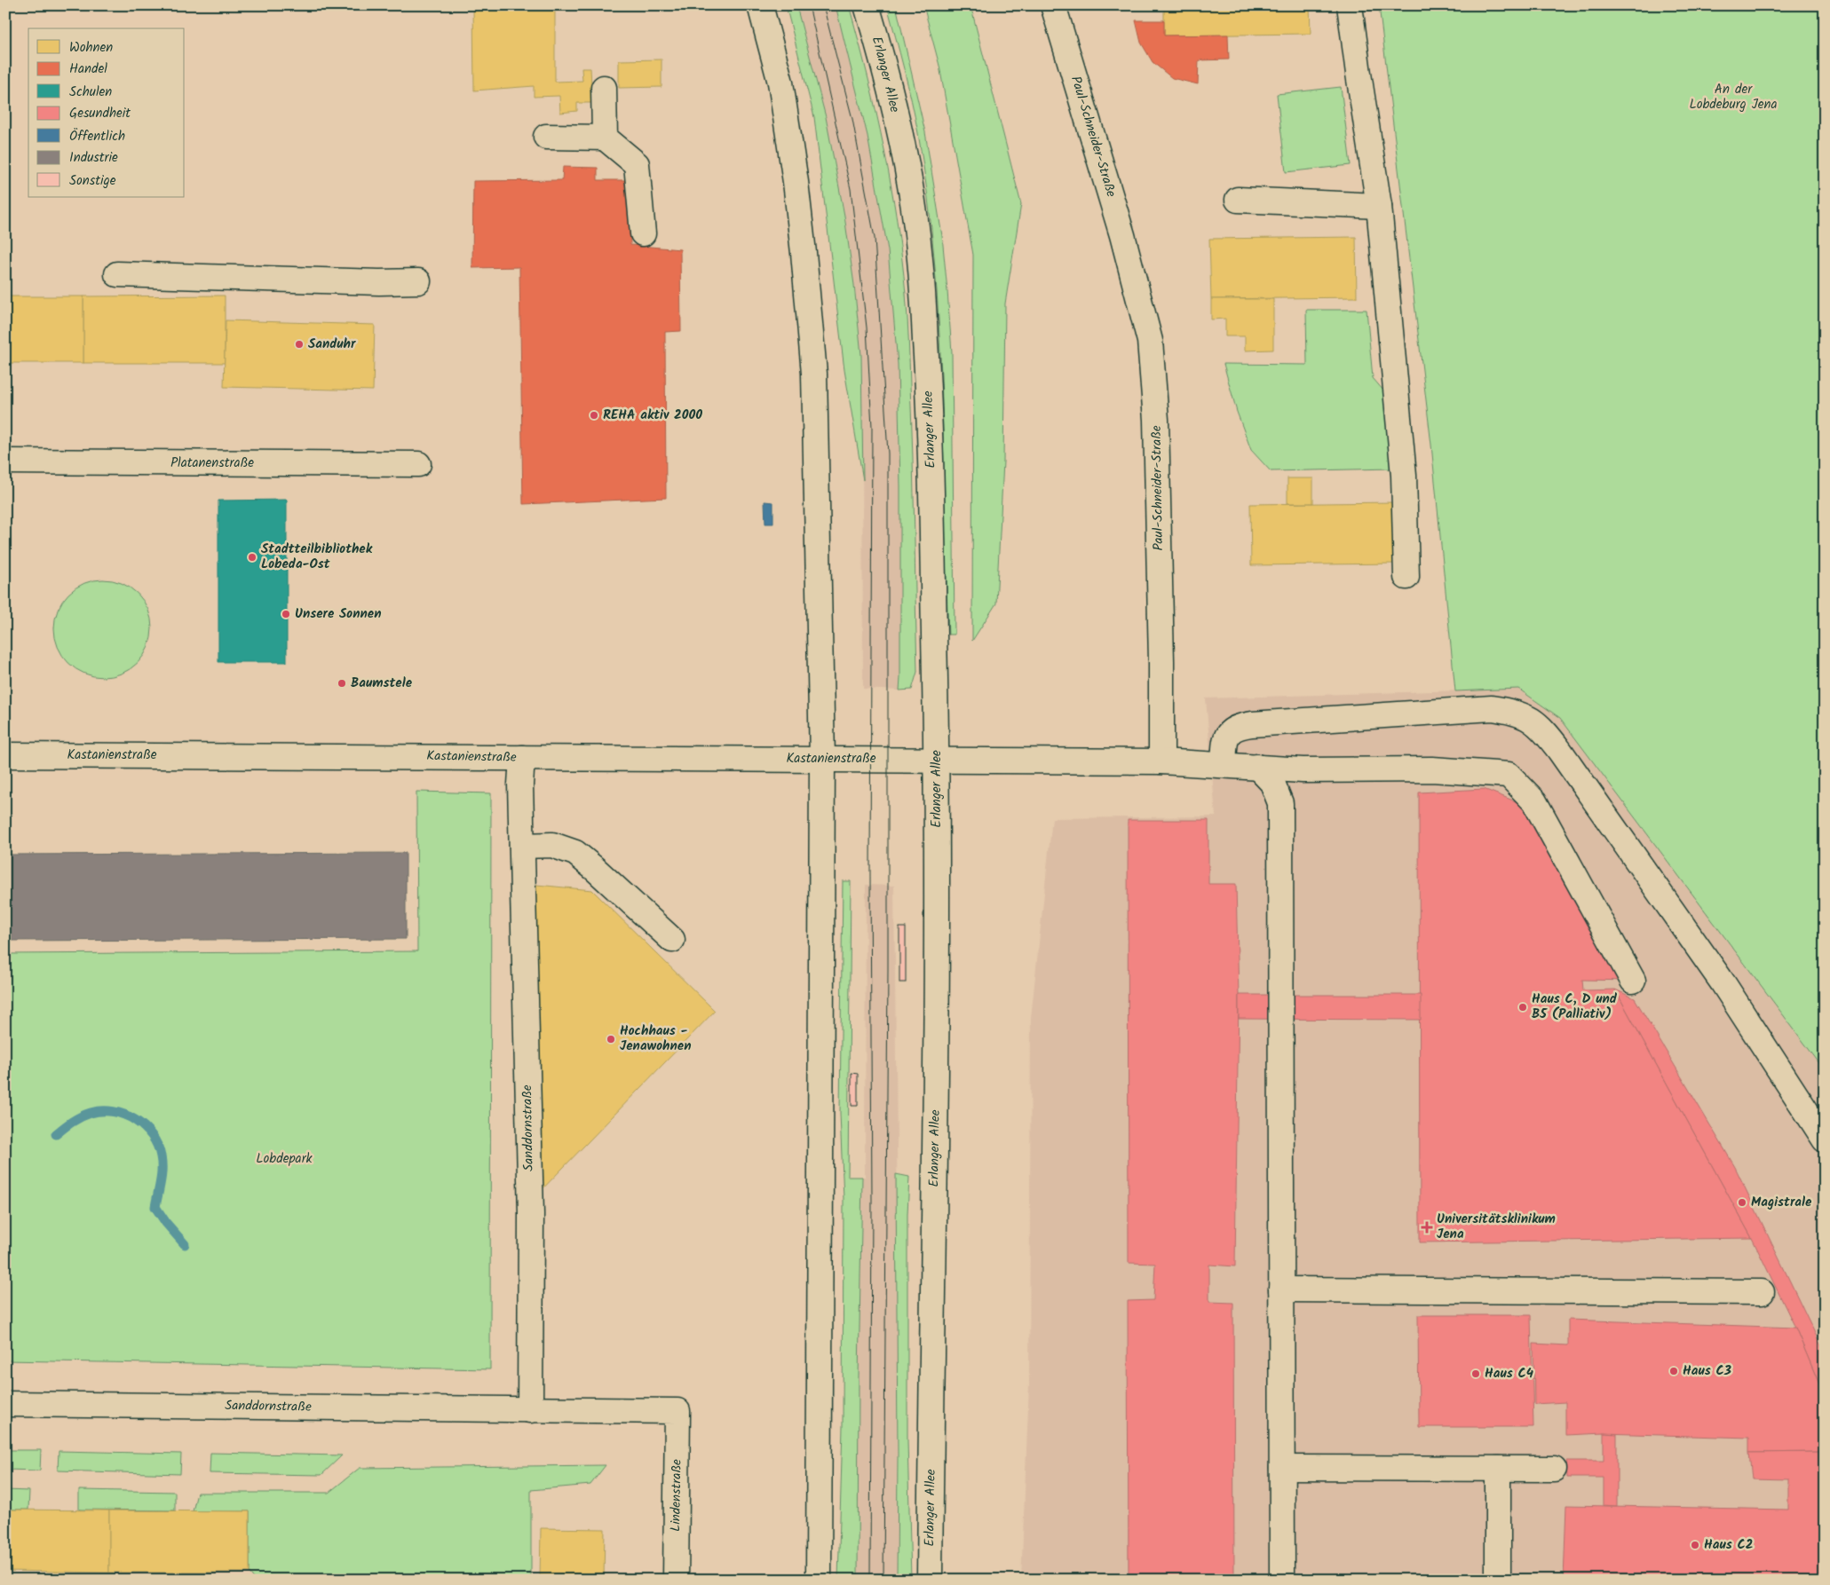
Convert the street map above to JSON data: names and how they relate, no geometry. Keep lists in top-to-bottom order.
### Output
{
  "streets": {
    "street": [
      "Erlanger Allee",
      "Paul-Schneider-Straße",
      "Platanenstraße",
      "Kastanienstraße",
      "Sanddornstraße",
      "Lindenstraße"
    ]
  },
  "crossings": [
    ["Erlanger Allee", "Kastanienstraße"],
    ["Kastanienstraße", "Sanddornstraße"],
    ["Sanddornstraße", "Lindenstraße"]
  ],
  "parks": ["An der Lobdeburg Jena", "Lobdepark"],
  "places": {
    "other": [
      "Sanduhr",
      "REHA aktiv 2000",
      "Stadtteilbibliothek Lobeda-Ost",
      "Unsere Sonnen",
      "Baumstele",
      "Haus C, D und B5 (Palliativ)",
      "Hochhaus - Jenawohnen",
      "Magistrale",
      "Haus C3",
      "Haus C4",
      "Haus C2"
    ],
    "health": ["Universitätsklinikum Jena"]
  },
  "legend": [
    "Wohnen",
    "Handel",
    "Schulen",
    "Gesundheit",
    "Öffentlich",
    "Industrie",
    "Sonstige"
  ]
}
